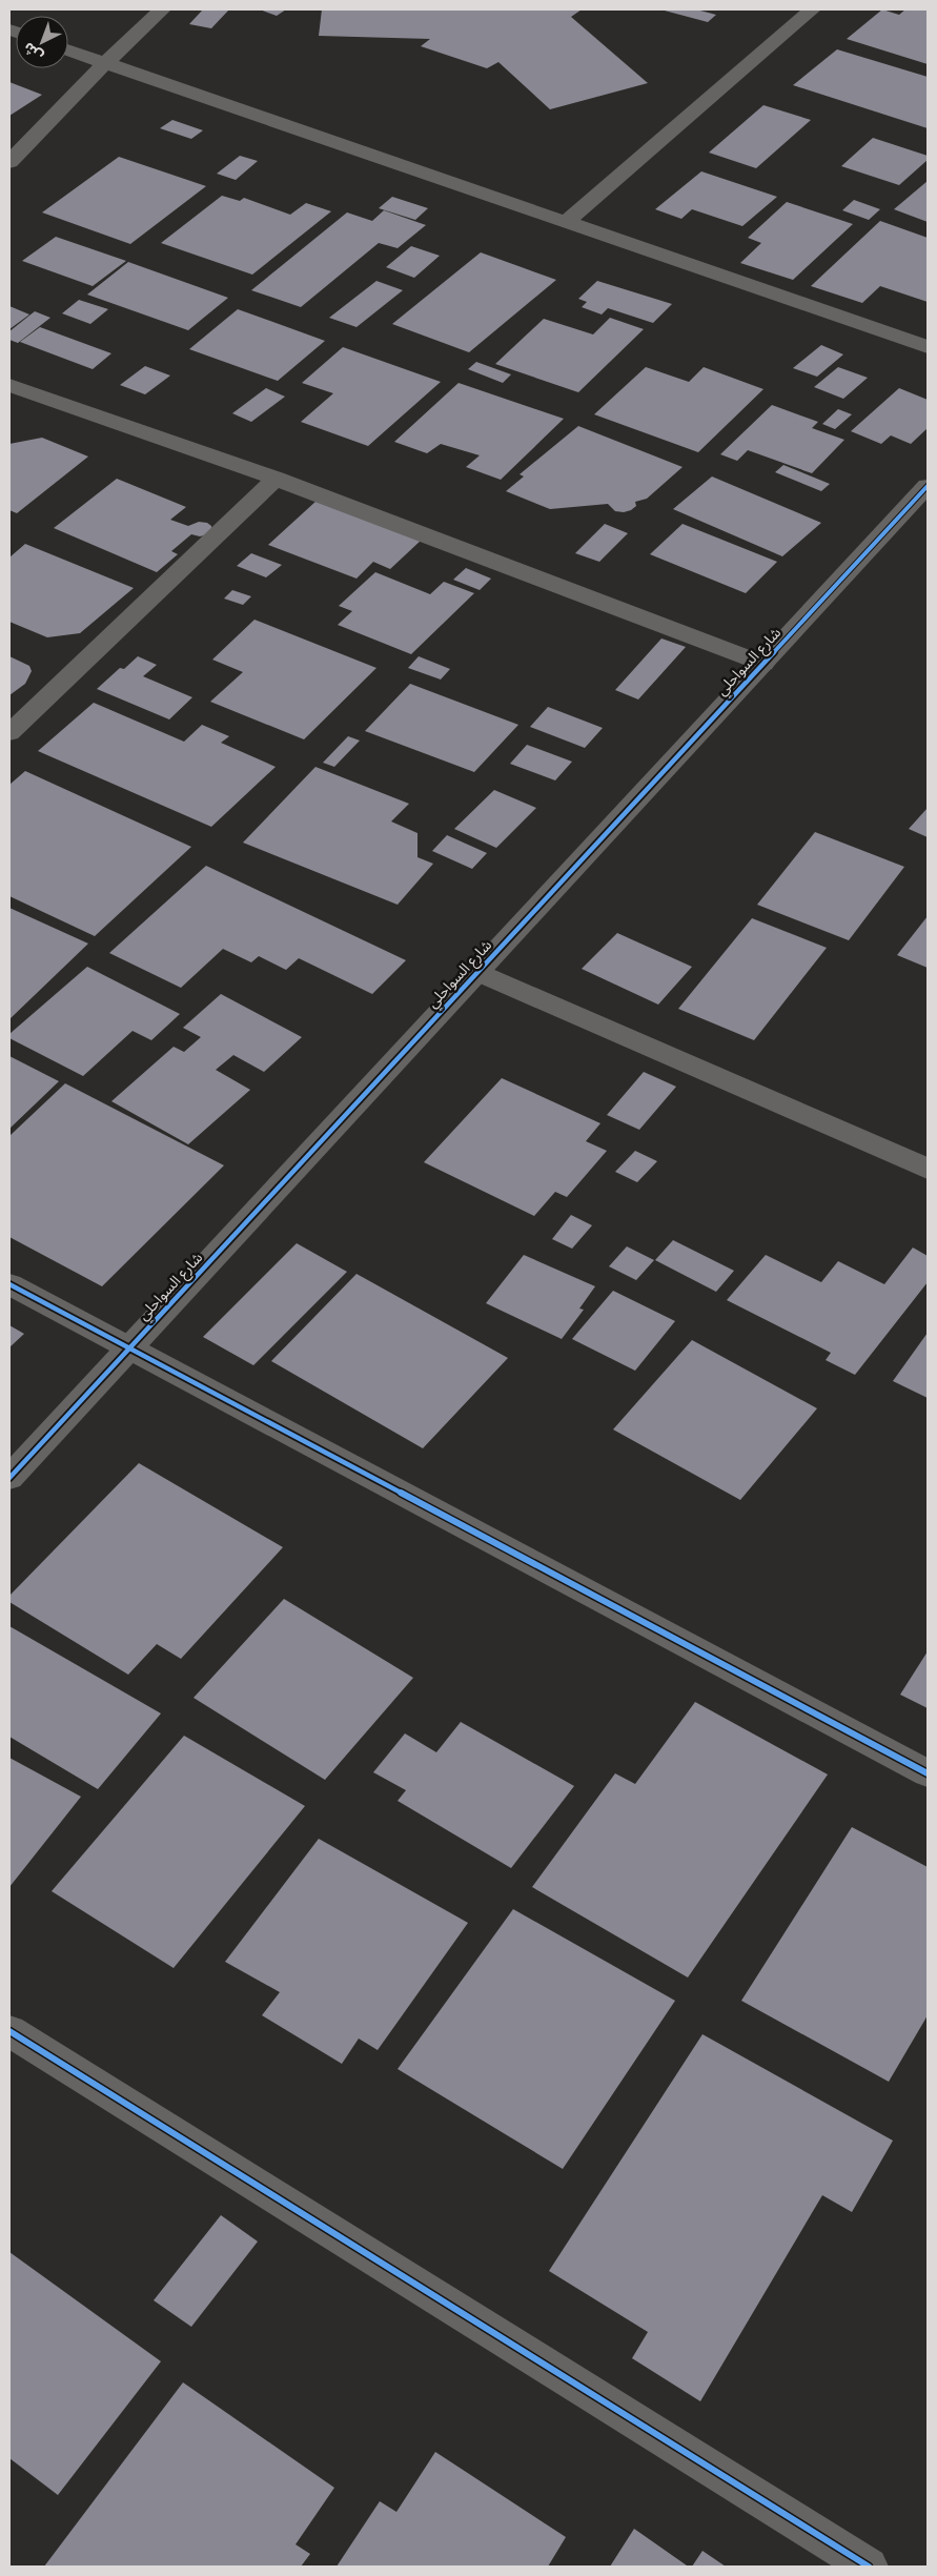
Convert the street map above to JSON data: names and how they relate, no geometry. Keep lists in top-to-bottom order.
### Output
{
  "streets": {
    "street": ["شارع السواحلي"]
  },
  "north": "bottom left"
}
